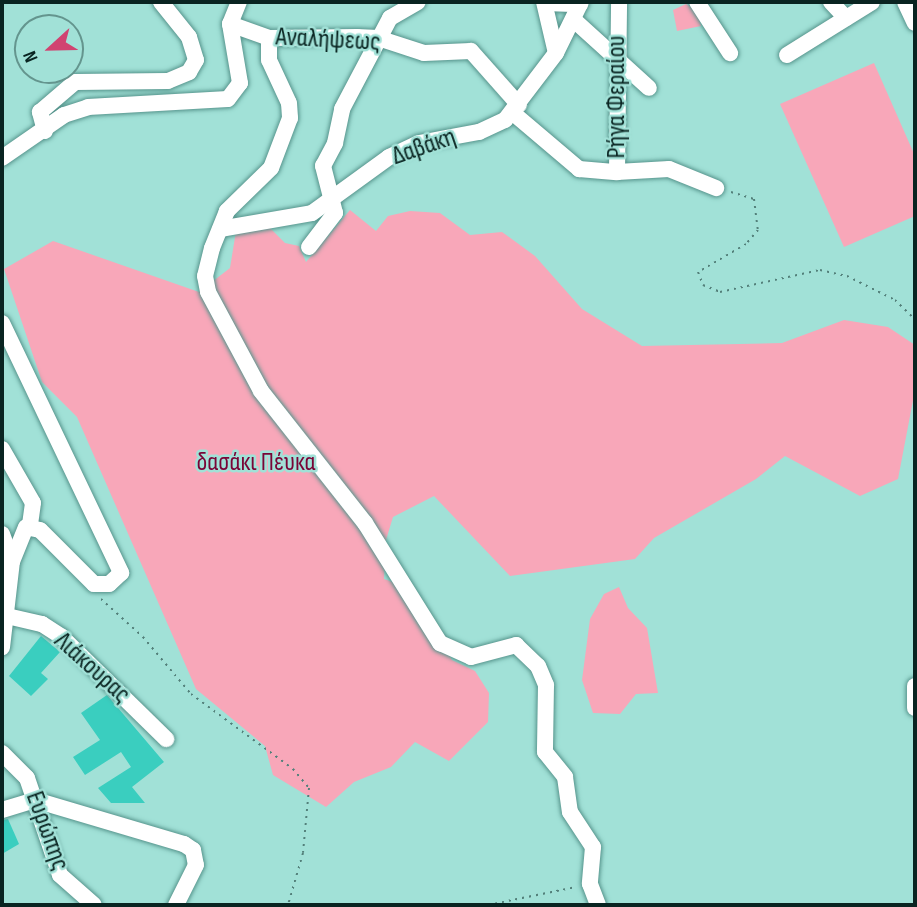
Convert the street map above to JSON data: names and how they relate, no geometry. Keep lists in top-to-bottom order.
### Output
{
  "streets": {
    "street": [
      "Αναλήψεως",
      "Ρήγα Φεραίου",
      "Δαβάκη",
      "Λιάκουρας",
      "Ευρώπης"
    ]
  },
  "crossings": [
    ["Αναλήψεως", "Ρήγα Φεραίου"],
    ["Αναλήψεως", "Δαβάκη"],
    ["Ρήγα Φεραίου", "Δαβάκη"]
  ],
  "parks": ["δασάκι Πέυκα"],
  "north": "left"
}
